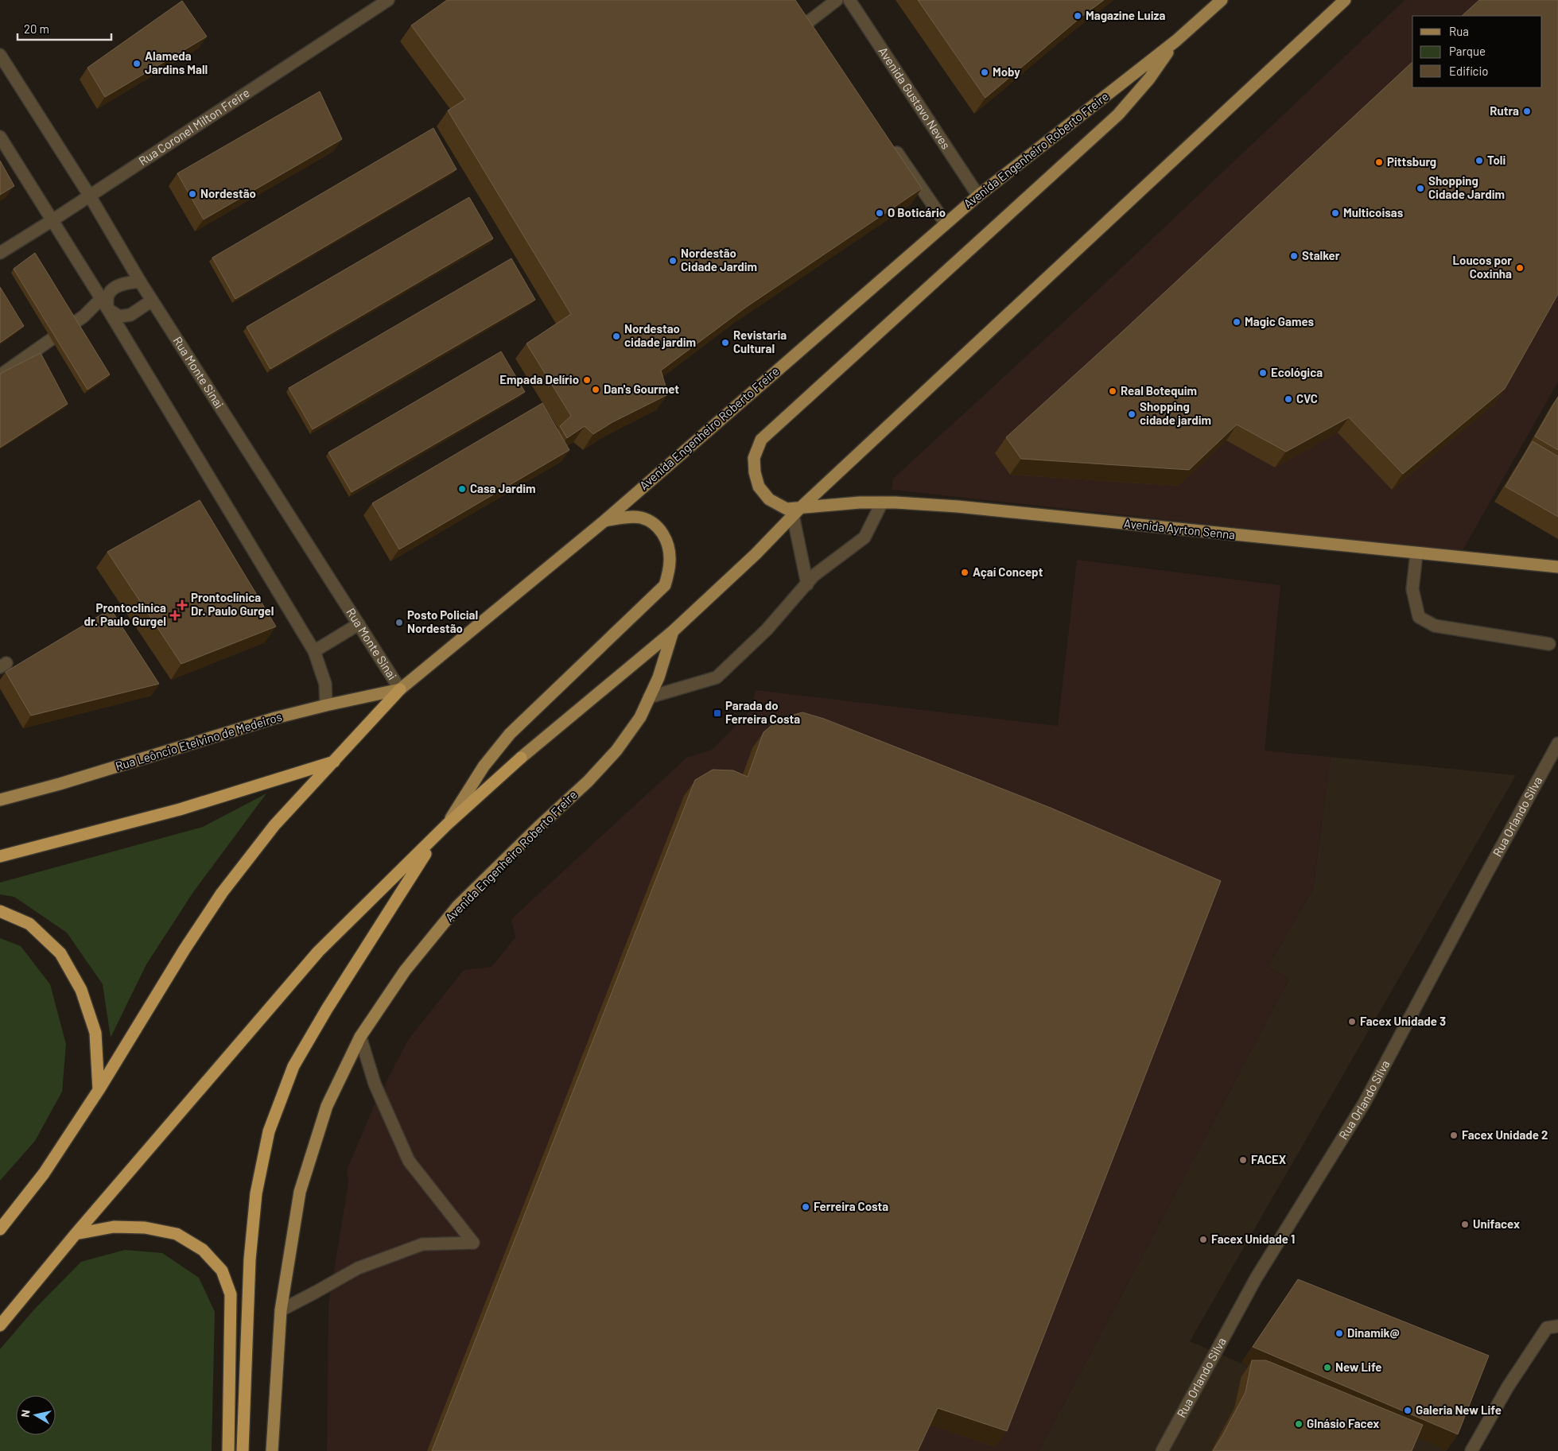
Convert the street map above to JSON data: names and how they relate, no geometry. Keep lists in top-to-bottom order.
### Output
{
  "streets": {
    "main road": ["Avenida Engenheiro Roberto Freire", "Avenida Ayrton Senna", "Rua Leôncio Etelvino de Medeiros"],
    "street": [
      "Avenida Gustavo Neves",
      "Rua Coronel Milton Freire",
      "Rua Monte Sinai",
      "Rua Orlando Silva"
    ]
  },
  "crossings": [
    ["Avenida Gustavo Neves", "Avenida Engenheiro Roberto Freire"],
    ["Rua Coronel Milton Freire", "Rua Monte Sinai"],
    ["Avenida Engenheiro Roberto Freire", "Rua Monte Sinai"],
    ["Avenida Engenheiro Roberto Freire", "Avenida Ayrton Senna"],
    ["Avenida Engenheiro Roberto Freire", "Rua Leôncio Etelvino de Medeiros"],
    ["Rua Monte Sinai", "Rua Leôncio Etelvino de Medeiros"]
  ],
  "places": {
    "other": [
      "Magazine Luiza",
      "Alameda Jardins Mall",
      "Moby",
      "Rutra",
      "Toli",
      "Pittsburg",
      "Shopping Cidade Jardim",
      "Nordestão",
      "O Boticário",
      "Multicoisas",
      "Stalker",
      "Nordestão Cidade Jardim",
      "Loucos por Coxinha",
      "Magic Games",
      "Nordestao cidade jardim",
      "Revistaria Cultural",
      "Ecológica",
      "Empada Delírio",
      "Dan's Gourmet",
      "Real Botequim",
      "CVC",
      "Shopping cidade jardim",
      "Casa Jardim",
      "Açaí Concept",
      "Posto Policial Nordestão",
      "Facex Unidade 3",
      "Facex Unidade 2",
      "FACEX",
      "Ferreira Costa",
      "Unifacex",
      "Facex Unidade 1",
      "Dinamik@",
      "New Life",
      "Galeria New Life",
      "GInásio Facex"
    ],
    "health": ["Prontoclínica Dr. Paulo Gurgel", "Prontoclinica dr. Paulo Gurgel"],
    "transit": ["Parada do Ferreira Costa"]
  },
  "legend": ["Rua", "Parque", "Edifício"],
  "scale_bar": "20 m",
  "north": "left"
}
